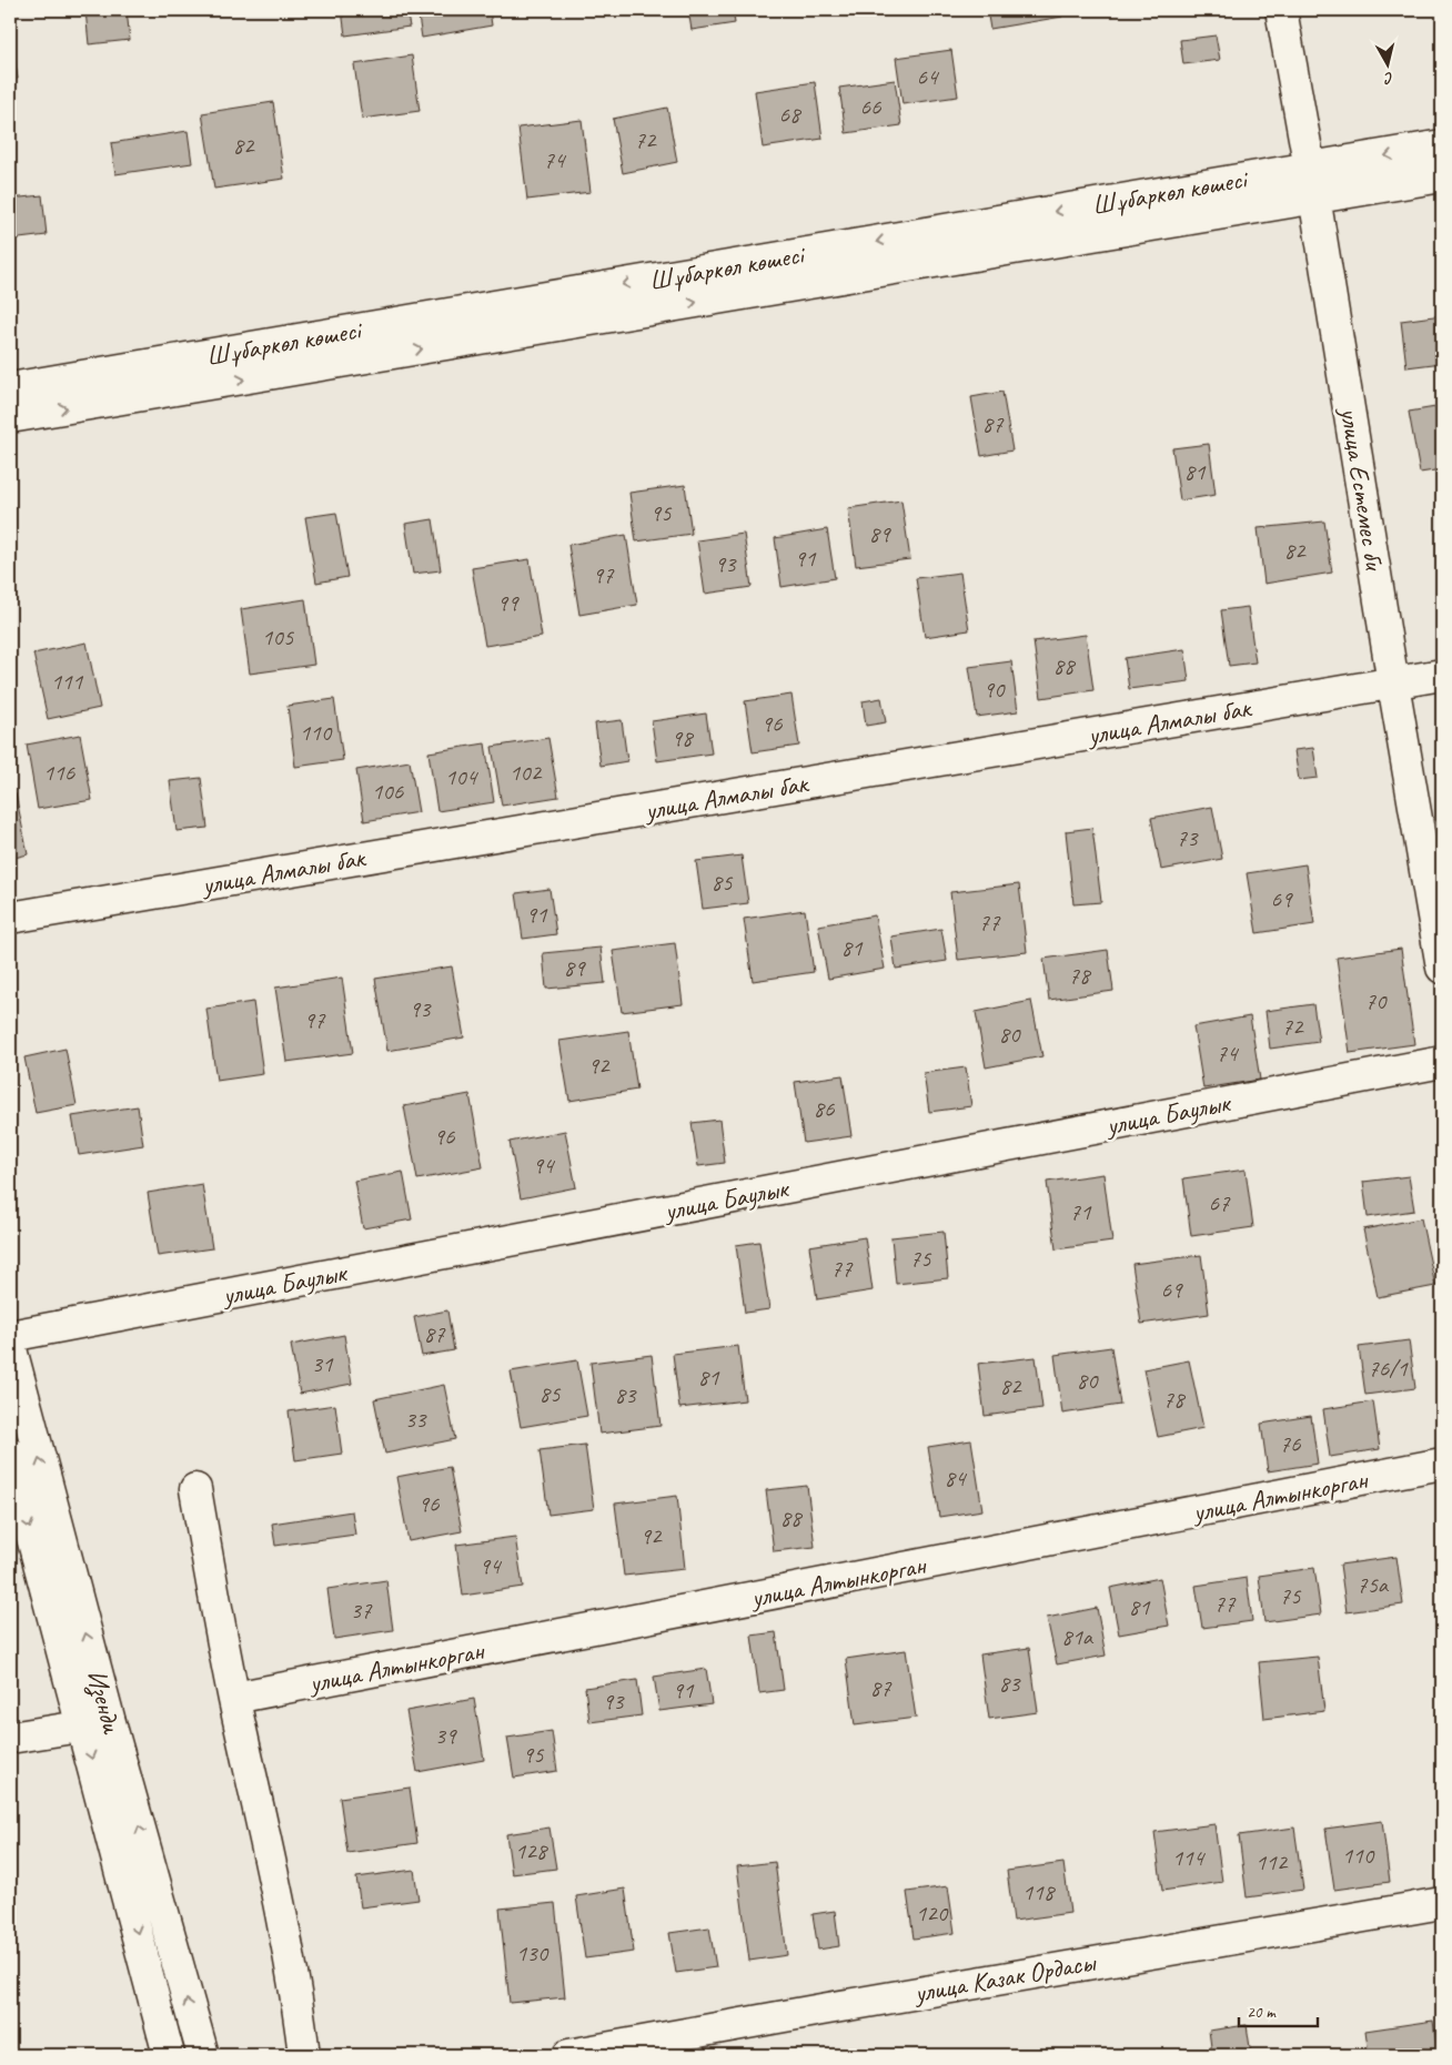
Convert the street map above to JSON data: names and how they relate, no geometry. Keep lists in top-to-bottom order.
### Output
{
  "streets": {
    "street": [
      "Шұбаркөл көшесі",
      "улица Естемес би",
      "улица Алмалы бак",
      "улица Баулык",
      "улица Алтынкорган",
      "Изенди",
      "улица Казак Ордасы"
    ]
  },
  "crossings": [
    ["Шұбаркөл көшесі", "улица Естемес би"],
    ["улица Естемес би", "улица Алмалы бак"]
  ],
  "house_numbers": [
    "64",
    "66",
    "68",
    "72",
    "82",
    "74",
    "87",
    "81",
    "95",
    "89",
    "82",
    "91",
    "93",
    "97",
    "99",
    "105",
    "88",
    "111",
    "90",
    "96",
    "110",
    "98",
    "116",
    "102",
    "104",
    "106",
    "73",
    "85",
    "69",
    "91",
    "77",
    "81",
    "89",
    "78",
    "70",
    "93",
    "97",
    "72",
    "80",
    "74",
    "92",
    "86",
    "96",
    "94",
    "67",
    "71",
    "75",
    "77",
    "69",
    "87",
    "31",
    "76/1",
    "81",
    "80",
    "82",
    "85",
    "83",
    "78",
    "33",
    "76",
    "84",
    "96",
    "88",
    "92",
    "94",
    "75а",
    "75",
    "77",
    "81",
    "37",
    "81а",
    "83",
    "87",
    "91",
    "93",
    "39",
    "95",
    "128",
    "110",
    "114",
    "112",
    "118",
    "120",
    "130"
  ],
  "scale_bar": "20 m",
  "north": "bottom"
}
